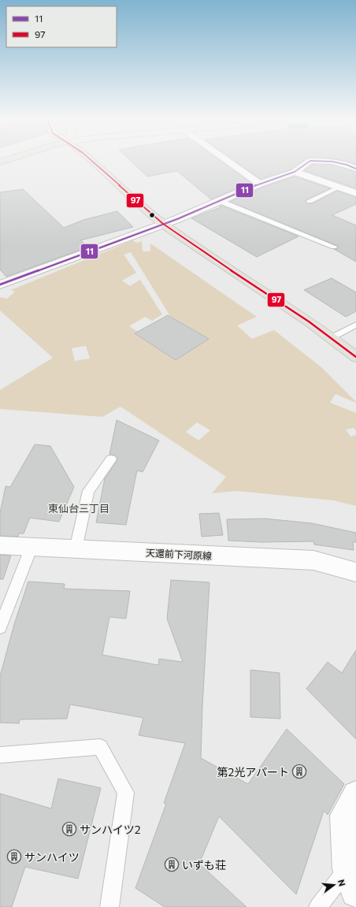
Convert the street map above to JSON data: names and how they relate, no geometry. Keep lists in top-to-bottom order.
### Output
{
  "streets": {
    "street": ["天還前下河原線"]
  },
  "districts": ["東仙台三丁目"],
  "places": {
    "building": [
      "第2光アパート",
      "サンハイツ2",
      "サンハイツ",
      "いずも荘"
    ]
  },
  "lines": ["transit line 11", "transit line 97"],
  "legend": ["11", "97"],
  "north": "right"
}
